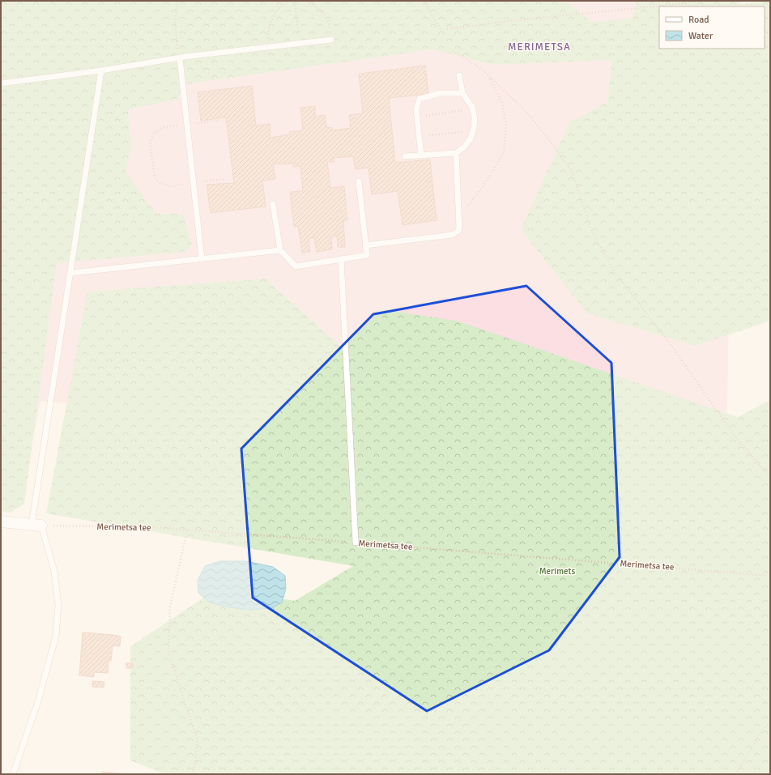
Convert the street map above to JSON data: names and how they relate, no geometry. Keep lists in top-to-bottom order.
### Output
{
  "streets": {
    "path": ["Merimetsa tee"]
  },
  "districts": ["MERIMETSA"],
  "parks": ["Merimets"],
  "legend": ["Road", "Water"]
}
